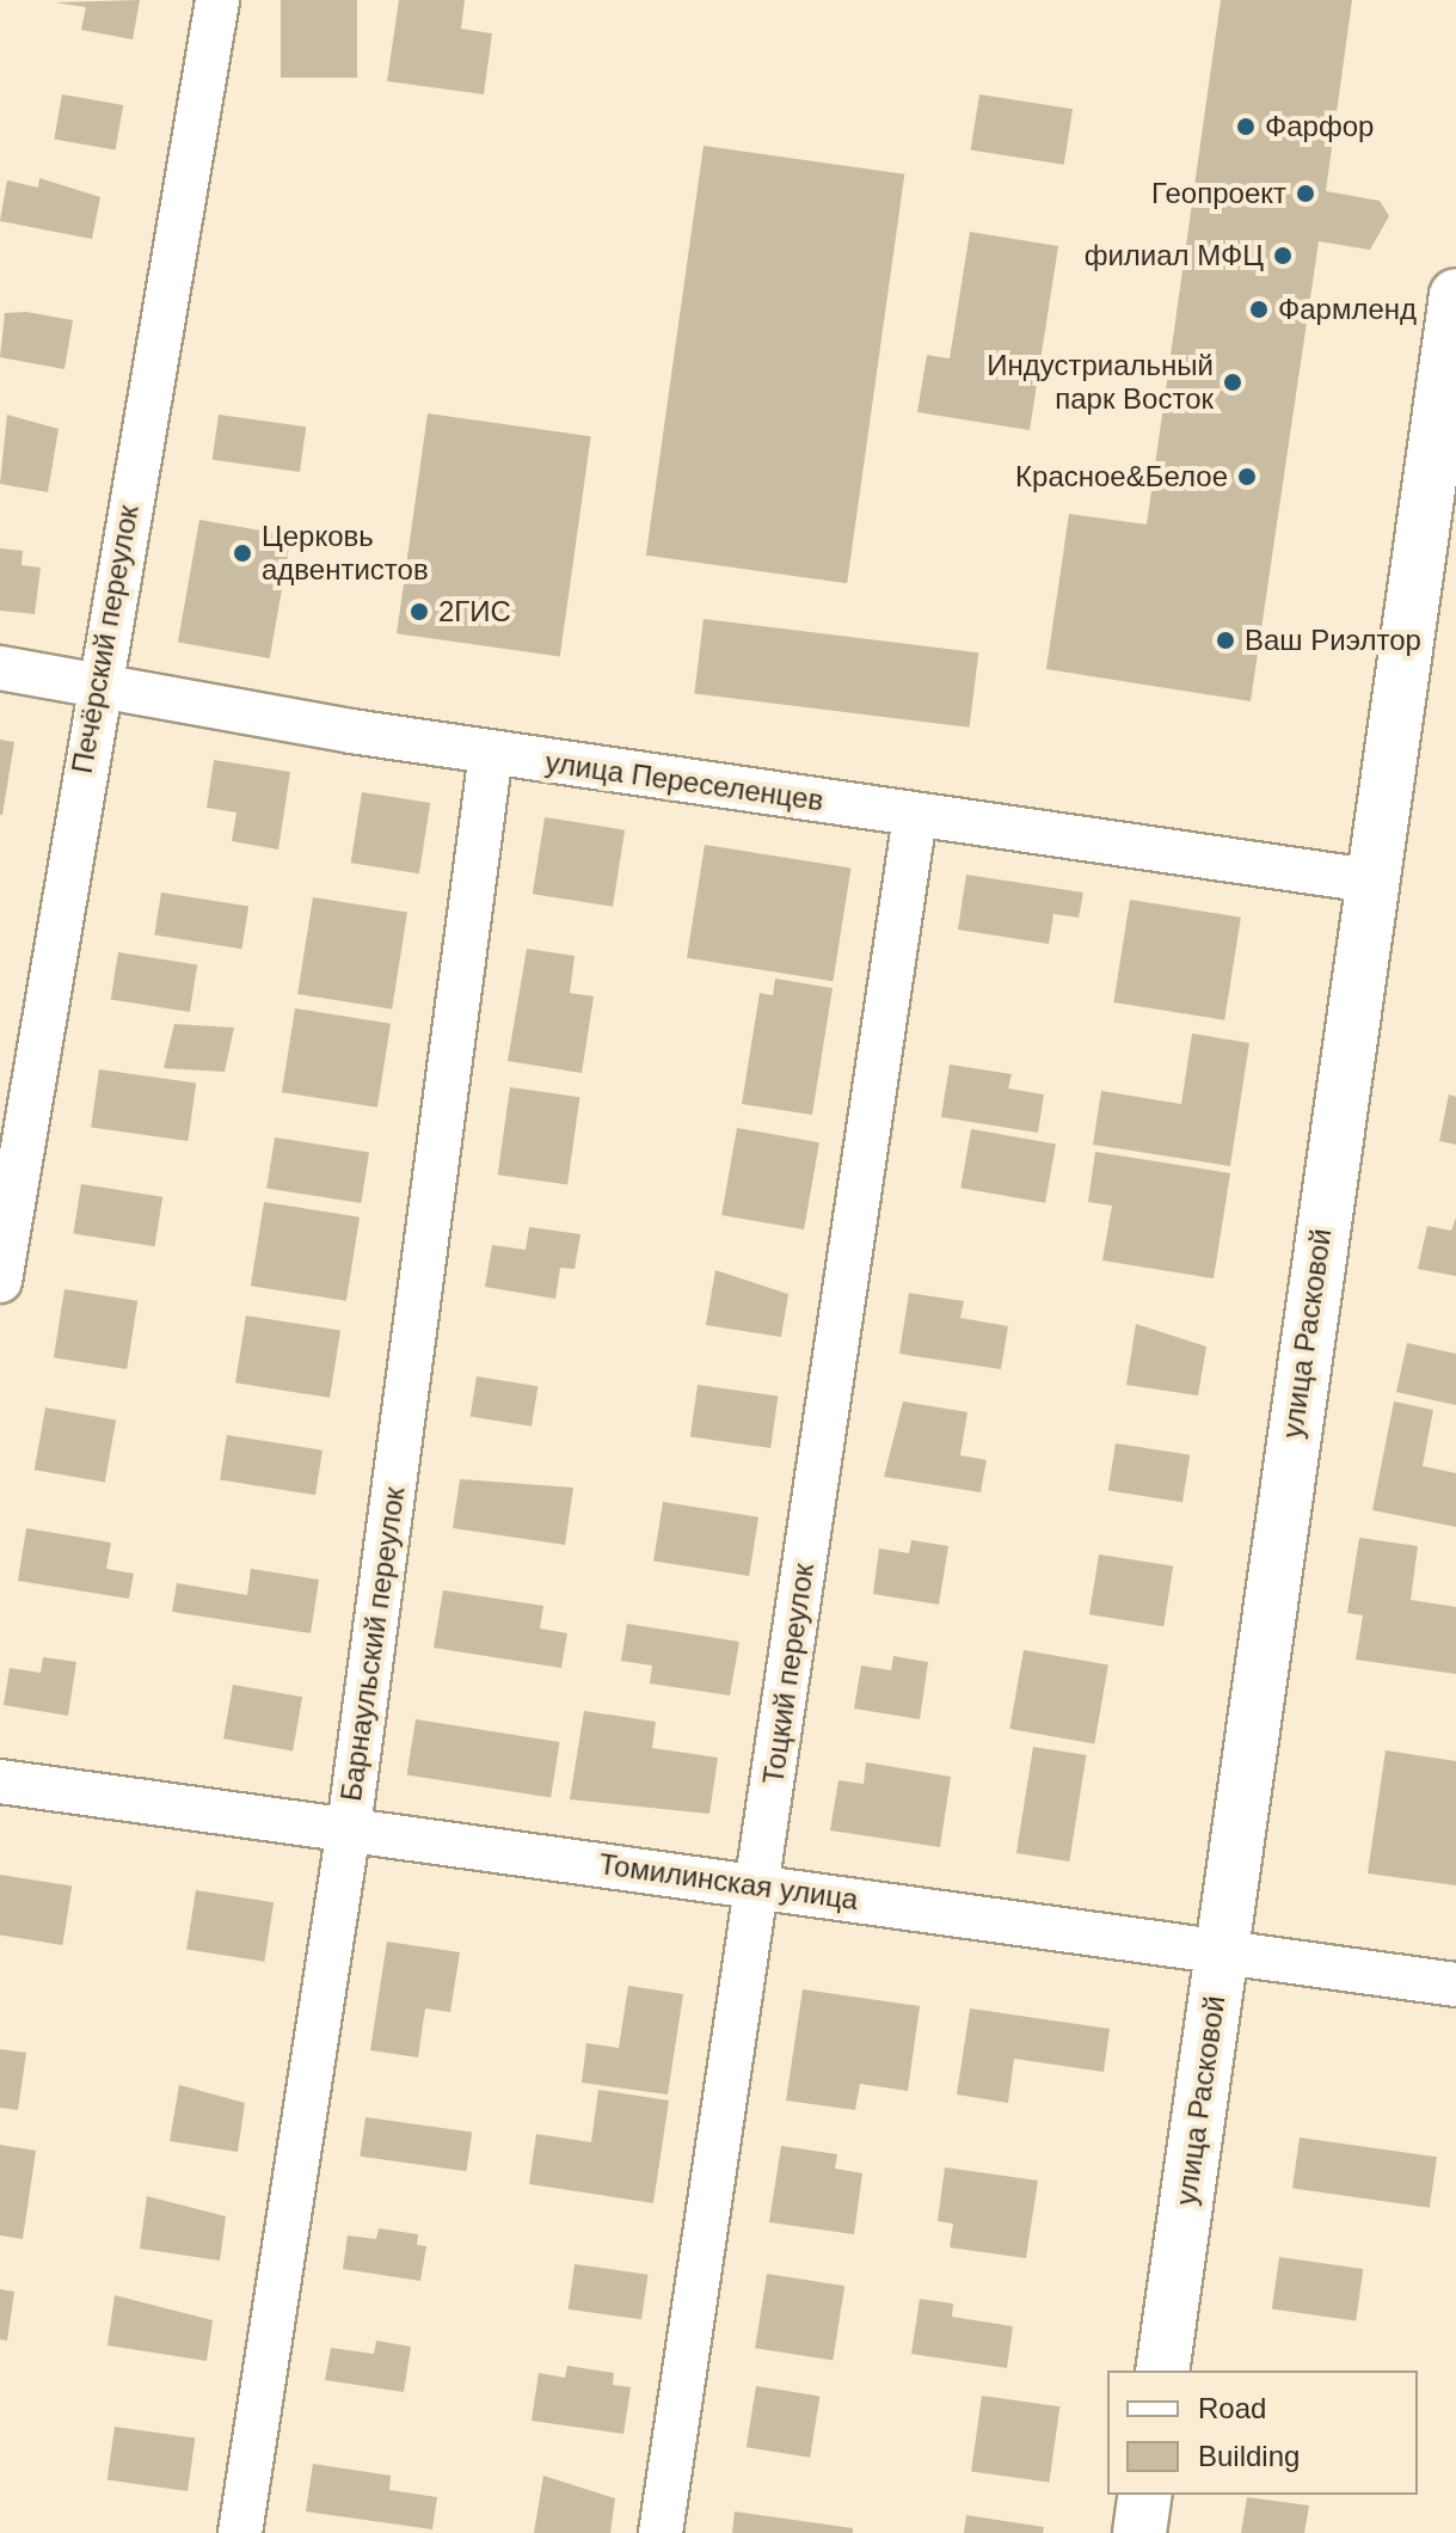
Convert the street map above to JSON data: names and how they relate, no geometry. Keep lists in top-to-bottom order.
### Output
{
  "streets": {
    "street": [
      "Печёрский переулок",
      "улица Переселенцев",
      "улица Расковой",
      "Барнаульский переулок",
      "Тоцкий переулок",
      "Томилинская улица"
    ]
  },
  "crossings": [
    ["Печёрский переулок", "улица Переселенцев"],
    ["улица Переселенцев", "улица Расковой"],
    ["улица Переселенцев", "Барнаульский переулок"],
    ["улица Переселенцев", "Тоцкий переулок"],
    ["улица Расковой", "Томилинская улица"],
    ["Барнаульский переулок", "Томилинская улица"],
    ["Тоцкий переулок", "Томилинская улица"]
  ],
  "places": [
    "Фарфор",
    "Геопроект",
    "филиал МФЦ",
    "Фармленд",
    "Индустриальный парк Восток",
    "Красное&Белое",
    "Церковь адвентистов",
    "2ГИС",
    "Ваш Риэлтор"
  ],
  "legend": ["Road", "Building"]
}
